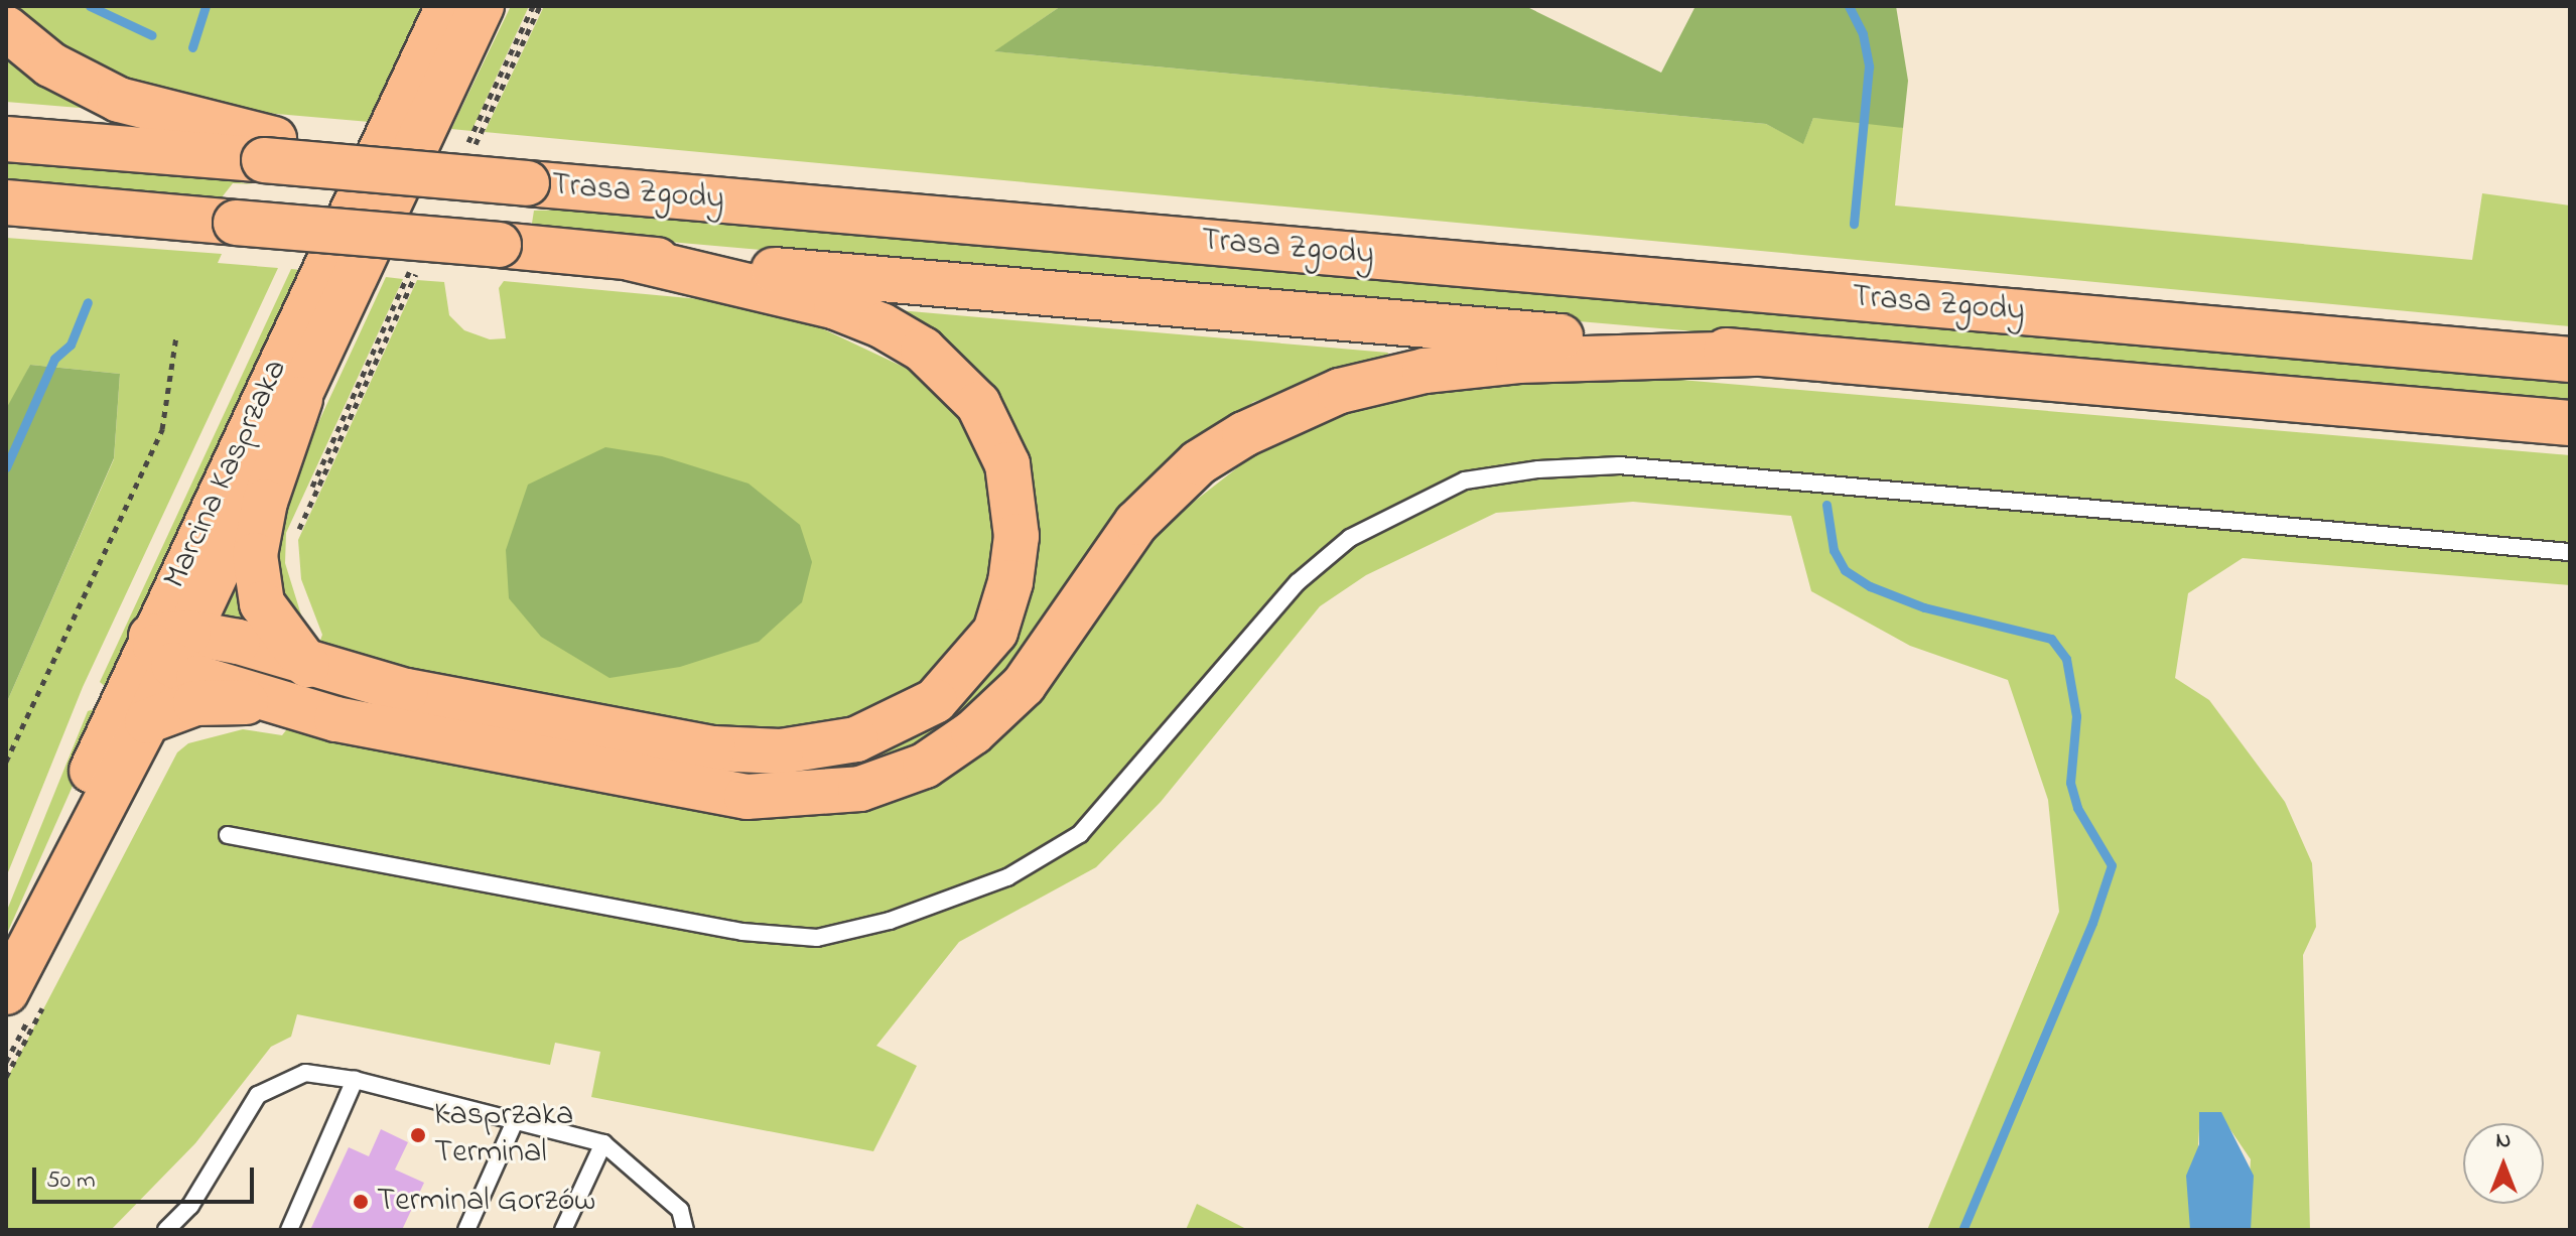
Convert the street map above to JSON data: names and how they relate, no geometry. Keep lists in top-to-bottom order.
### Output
{
  "streets": {
    "main road": ["Trasa Zgody", "Marcina Kasprzaka"]
  },
  "places": ["Kasprzaka Terminal", "Terminal Gorzów"],
  "scale_bar": "50 m",
  "north": "top"
}
